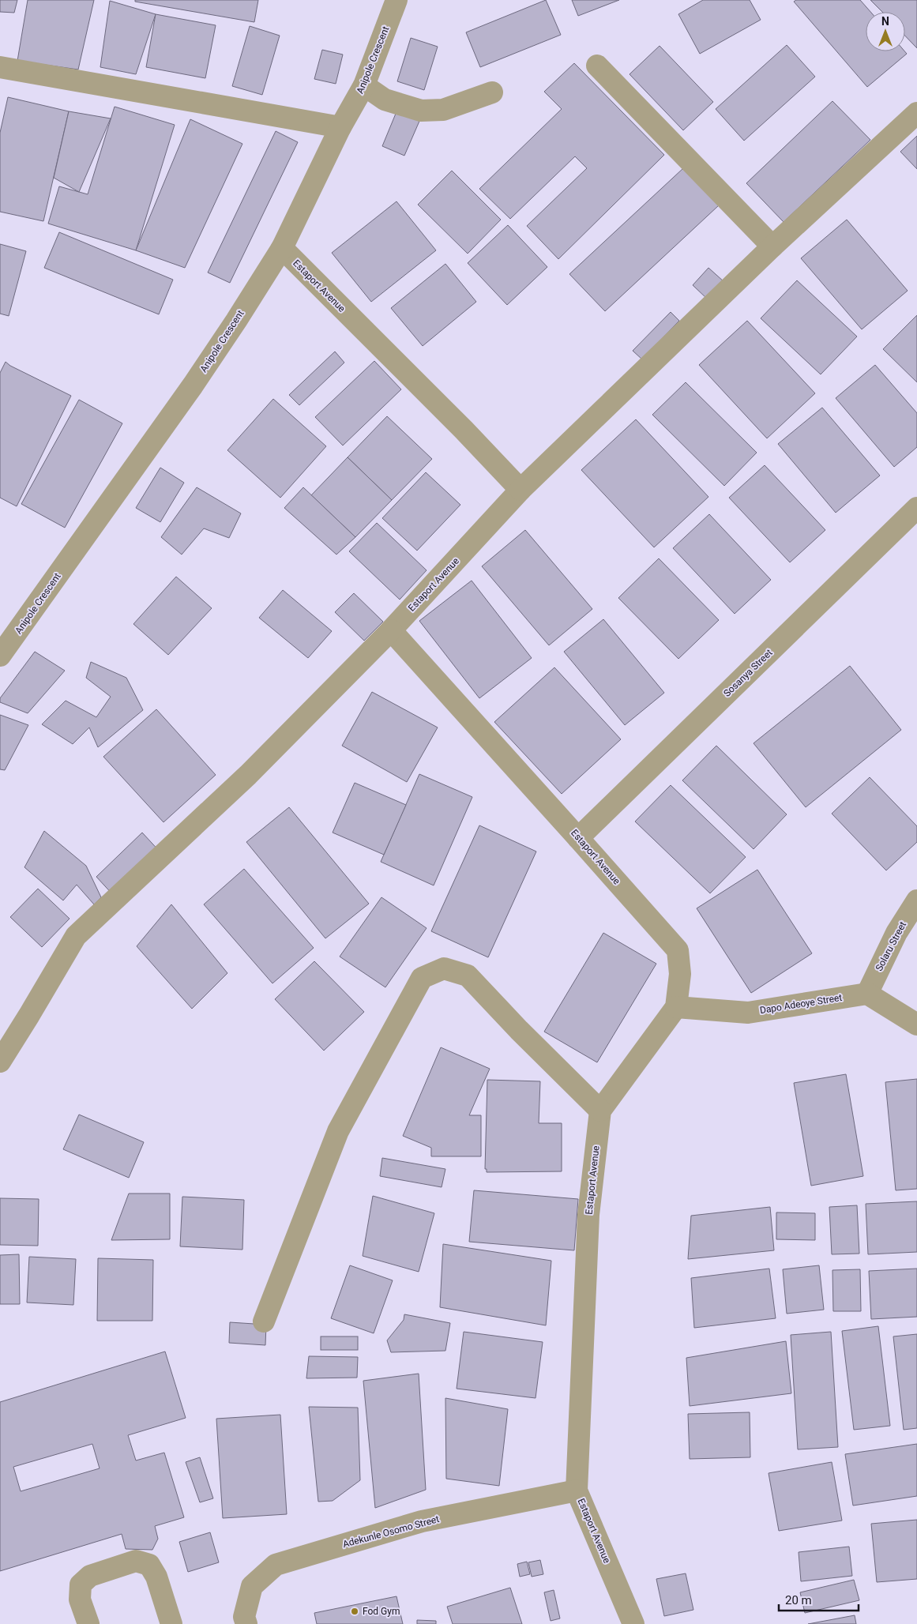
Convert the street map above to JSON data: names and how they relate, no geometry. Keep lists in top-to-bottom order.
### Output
{
  "streets": {
    "street": [
      "Anipole Crescent",
      "Estaport Avenue",
      "Sosanya Street",
      "Solaru Street",
      "Dapo Adeoye Street",
      "Adekunle Osomo Street"
    ]
  },
  "crossings": [
    ["Anipole Crescent", "Estaport Avenue"],
    ["Estaport Avenue", "Sosanya Street"],
    ["Estaport Avenue", "Dapo Adeoye Street"],
    ["Estaport Avenue", "Adekunle Osomo Street"],
    ["Solaru Street", "Dapo Adeoye Street"]
  ],
  "places": ["Fod Gym"],
  "scale_bar": "20 m",
  "north": "top"
}
